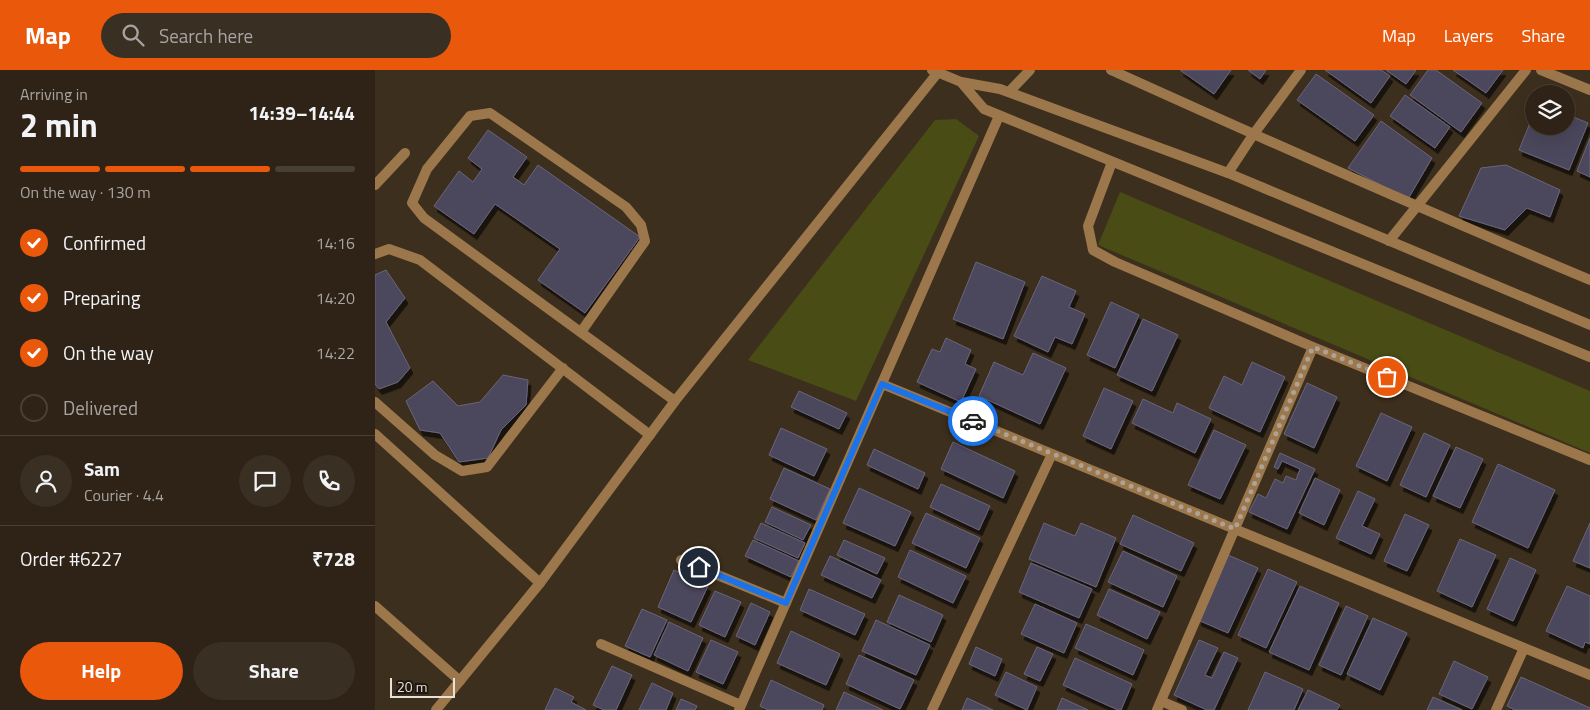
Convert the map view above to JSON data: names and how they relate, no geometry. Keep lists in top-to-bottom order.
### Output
{
  "scale_bar": "20 m",
  "page": {
    "header": "Map",
    "search": "Search here",
    "nav": ["Map", "Layers", "Share"],
    "heading": ["2 min", "Arriving in", "14:39–14:44"],
    "panel": [
      "Sam",
      "Courier · 4.4",
      "Order #6227",
      "₹728"
    ],
    "bar": "On the way · 130 m",
    "list": [
      ["Confirmed", "14:16"],
      ["Preparing", "14:20"],
      ["On the way", "14:22"],
      "Delivered"
    ],
    "buttons": ["Help", "Share"],
    "scale": "20 m"
  }
}
